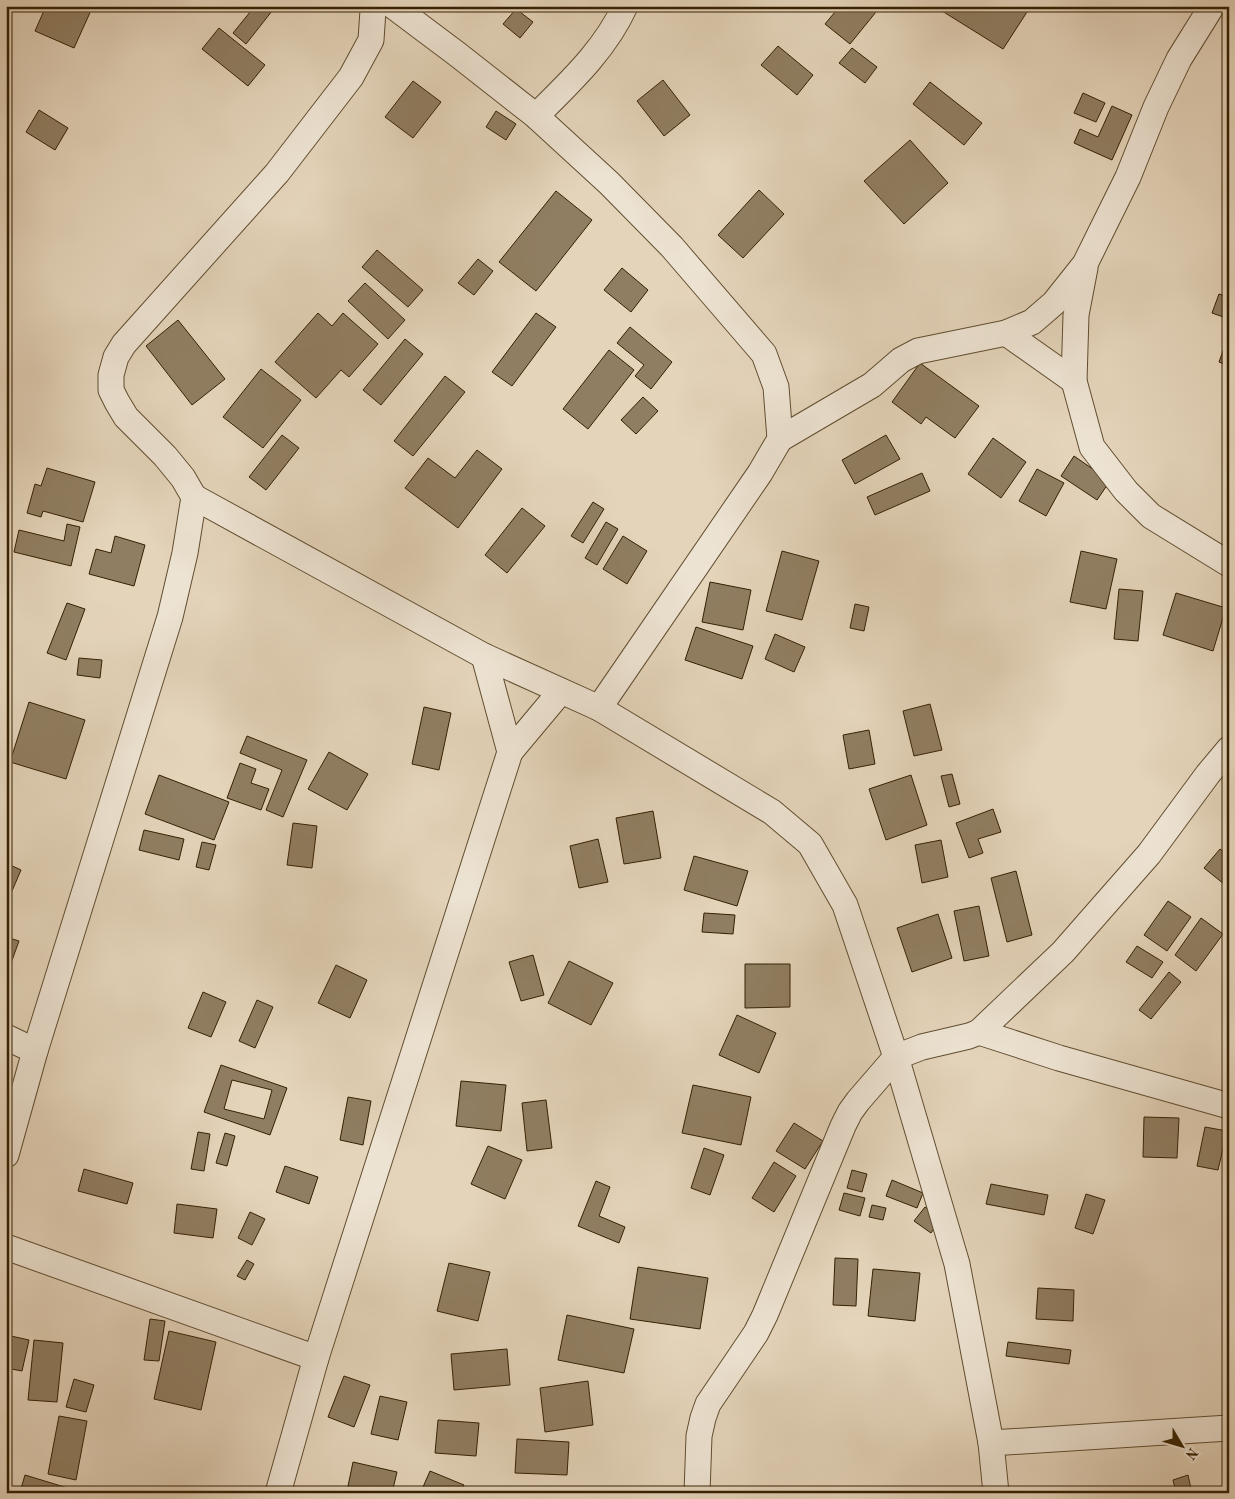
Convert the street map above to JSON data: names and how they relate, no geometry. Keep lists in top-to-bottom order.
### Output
{
  "north": "bottom right"
}
